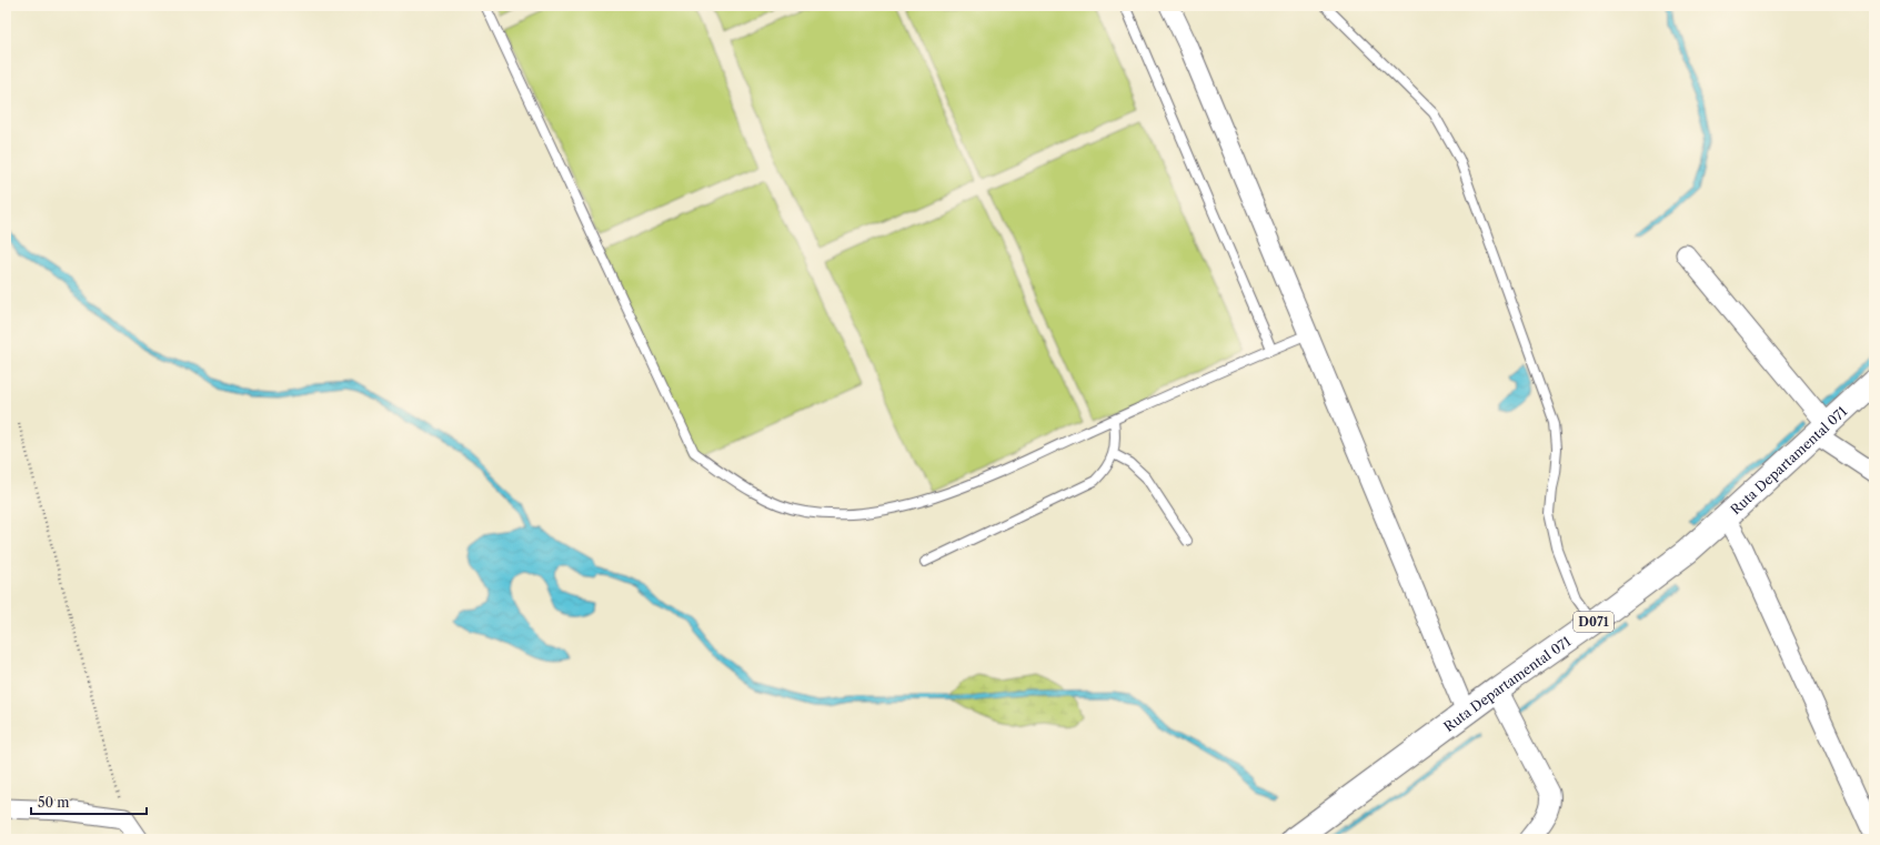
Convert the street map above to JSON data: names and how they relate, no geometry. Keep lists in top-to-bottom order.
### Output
{
  "streets": {
    "main road": ["Ruta Departamental 071", "D071"]
  },
  "scale_bar": "50 m"
}
